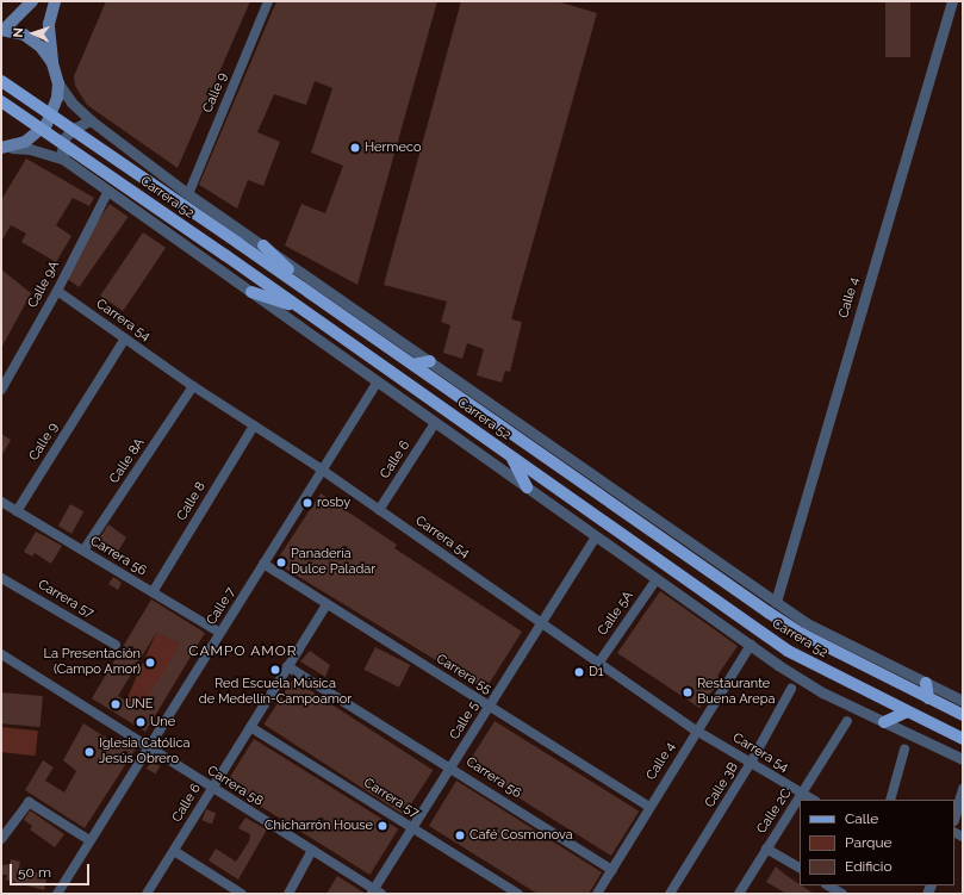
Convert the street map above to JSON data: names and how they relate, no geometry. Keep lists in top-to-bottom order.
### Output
{
  "streets": {
    "main road": ["Carrera 52"],
    "street": [
      "Calle 9",
      "Calle 9A",
      "Calle 4",
      "Carrera 54",
      "Calle 6",
      "Calle 8A",
      "Calle 8",
      "Carrera 56",
      "Carrera 57",
      "Calle 7",
      "Calle 5A",
      "Carrera 55",
      "Calle 5",
      "Calle 3B",
      "Carrera 58",
      "Calle 2C"
    ]
  },
  "crossings": [
    ["Calle 9", "Carrera 52"],
    ["Calle 9", "Carrera 54"],
    ["Calle 9", "Carrera 56"],
    ["Carrera 52", "Calle 4"],
    ["Calle 9A", "Carrera 54"],
    ["Calle 4", "Carrera 54"],
    ["Calle 4", "Carrera 56"],
    ["Calle 4", "Carrera 55"],
    ["Carrera 54", "Calle 6"],
    ["Carrera 54", "Calle 8A"],
    ["Carrera 54", "Calle 8"],
    ["Carrera 54", "Calle 7"],
    ["Carrera 54", "Calle 5A"],
    ["Carrera 54", "Calle 5"],
    ["Carrera 54", "Calle 3B"],
    ["Carrera 54", "Calle 2C"],
    ["Calle 6", "Carrera 56"],
    ["Calle 6", "Carrera 57"],
    ["Calle 6", "Carrera 55"],
    ["Calle 6", "Carrera 58"],
    ["Calle 8A", "Carrera 56"],
    ["Calle 8", "Carrera 56"],
    ["Carrera 56", "Calle 7"],
    ["Carrera 56", "Calle 5"],
    ["Carrera 57", "Calle 5"],
    ["Calle 7", "Carrera 55"],
    ["Calle 7", "Carrera 58"],
    ["Carrera 55", "Calle 5"],
    ["Calle 5", "Carrera 58"]
  ],
  "districts": ["CAMPO AMOR"],
  "places": [
    "Hermeco",
    "rosby",
    "Panadería Dulce Paladar",
    "La Presentación (Campo Amor)",
    "Red Escuela Música de Medellín-Campoamor",
    "D1",
    "Restaurante Buena Arepa",
    "UNE",
    "Une",
    "Iglesia Católica Jesús Obrero",
    "Chicharrón House",
    "Café Cosmonova"
  ],
  "legend": ["Calle", "Parque", "Edificio"],
  "scale_bar": "50 m",
  "north": "left"
}
